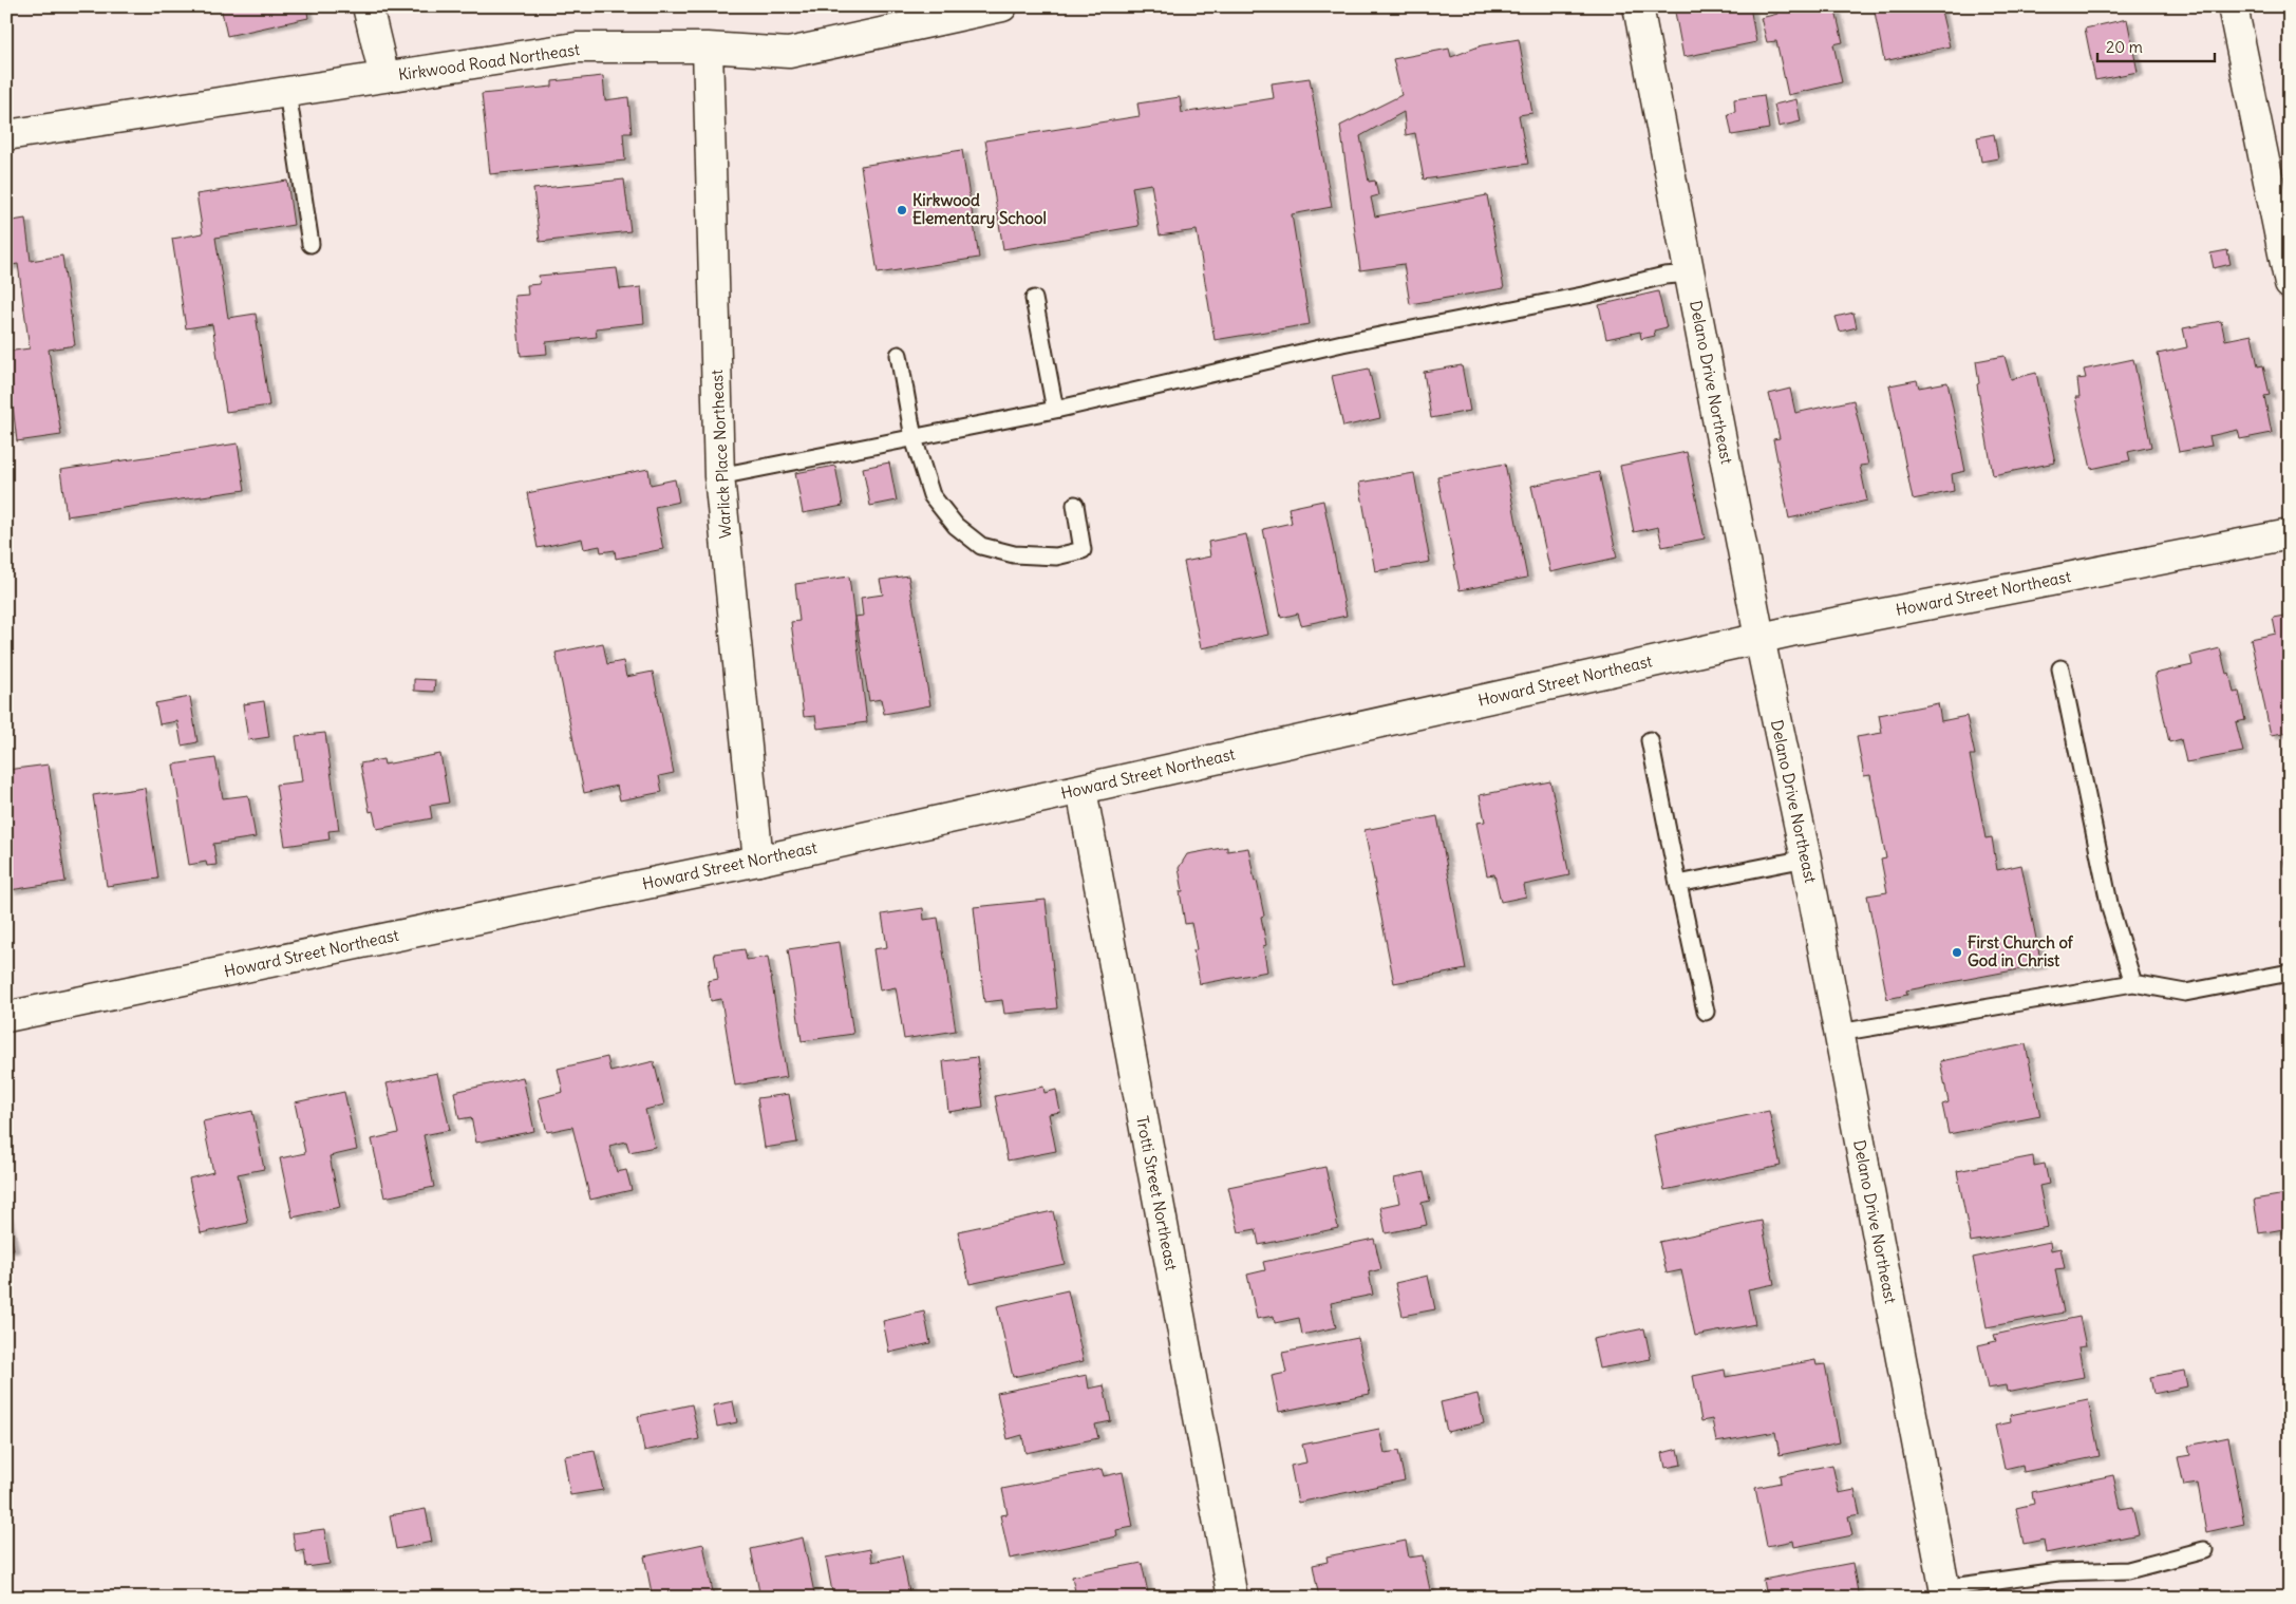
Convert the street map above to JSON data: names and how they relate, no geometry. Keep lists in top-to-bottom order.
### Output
{
  "streets": {
    "street": [
      "Kirkwood Road Northeast",
      "Delano Drive Northeast",
      "Warlick Place Northeast",
      "Howard Street Northeast",
      "Trotti Street Northeast"
    ]
  },
  "crossings": [
    ["Kirkwood Road Northeast", "Warlick Place Northeast"],
    ["Delano Drive Northeast", "Howard Street Northeast"],
    ["Warlick Place Northeast", "Howard Street Northeast"],
    ["Howard Street Northeast", "Trotti Street Northeast"]
  ],
  "places": ["Kirkwood Elementary School", "First Church of God in Christ"],
  "scale_bar": "20 m"
}
